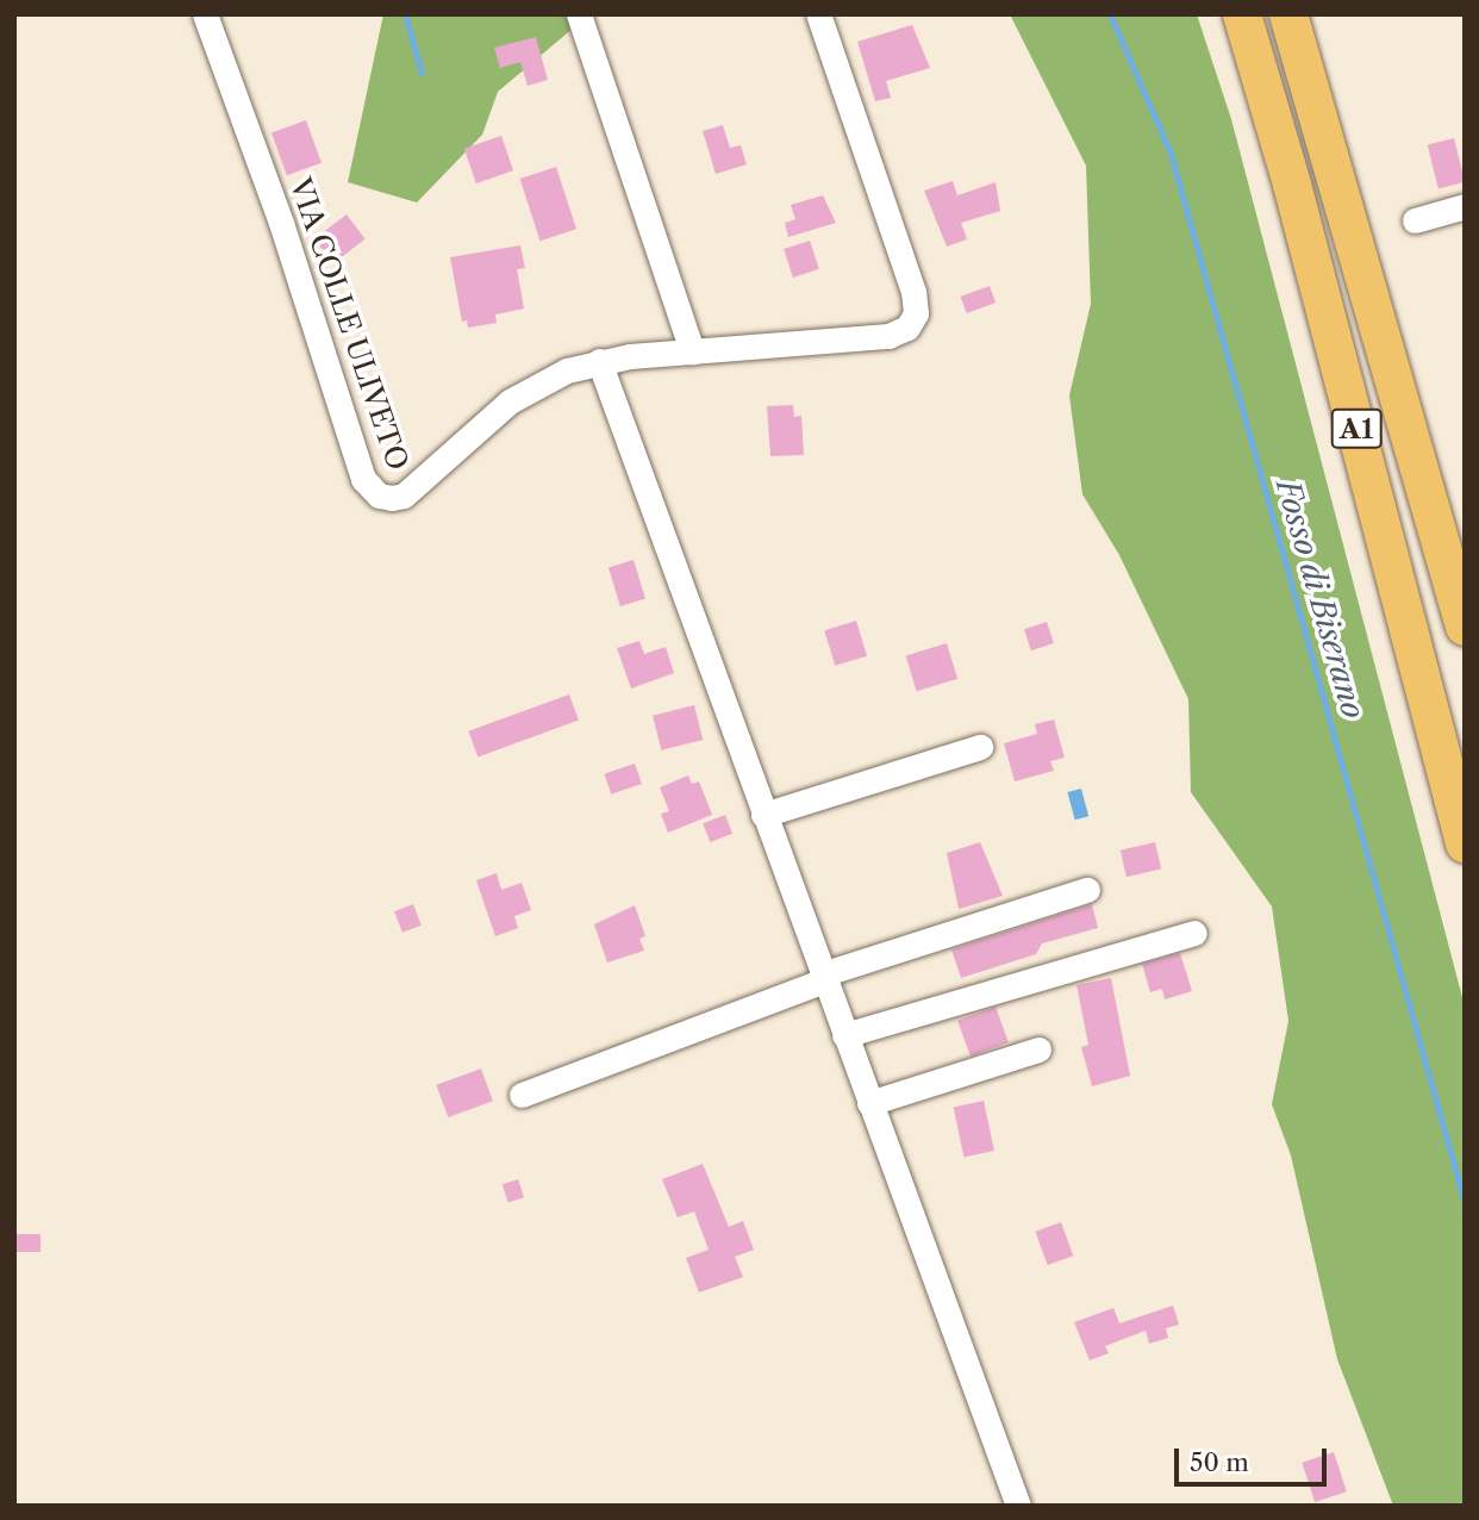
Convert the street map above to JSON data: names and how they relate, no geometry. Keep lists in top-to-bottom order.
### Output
{
  "streets": {
    "highway": ["A1"],
    "street": ["VIA COLLE ULIVETO"]
  },
  "water": ["Fosso di Biserano"],
  "scale_bar": "50 m"
}
